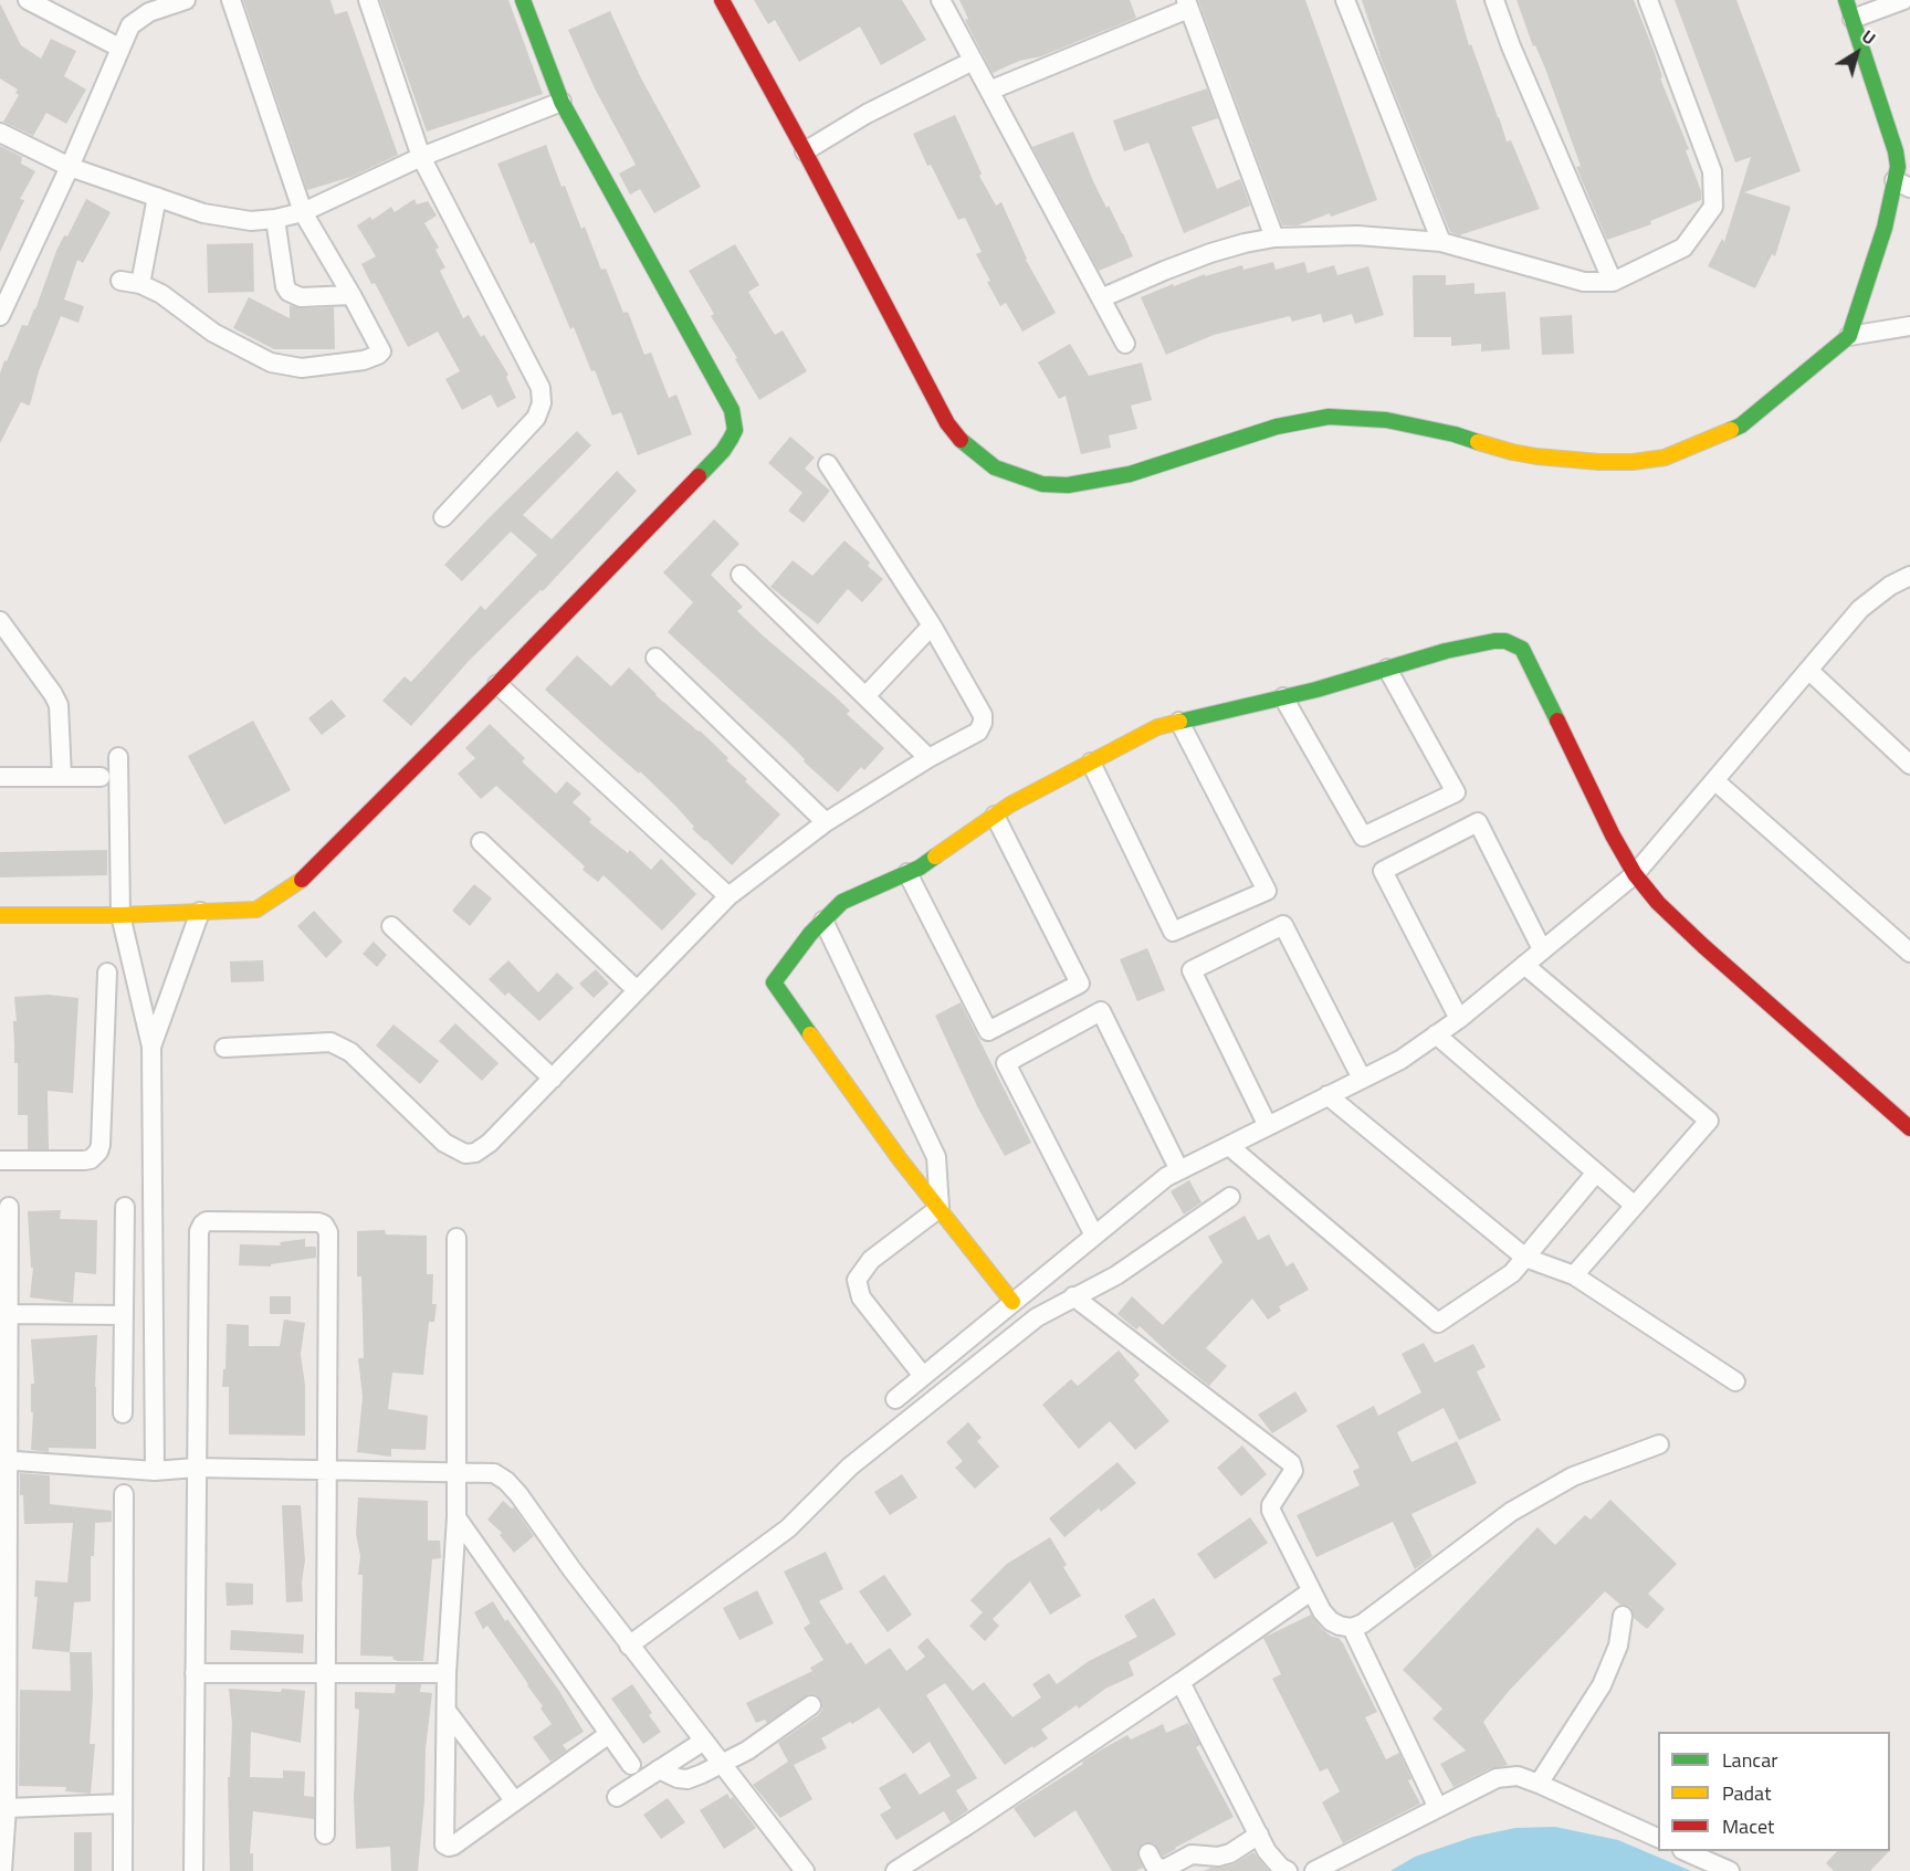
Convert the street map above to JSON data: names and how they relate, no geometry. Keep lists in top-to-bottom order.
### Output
{
  "legend": ["Lancar", "Padat", "Macet"],
  "north": "top right"
}
